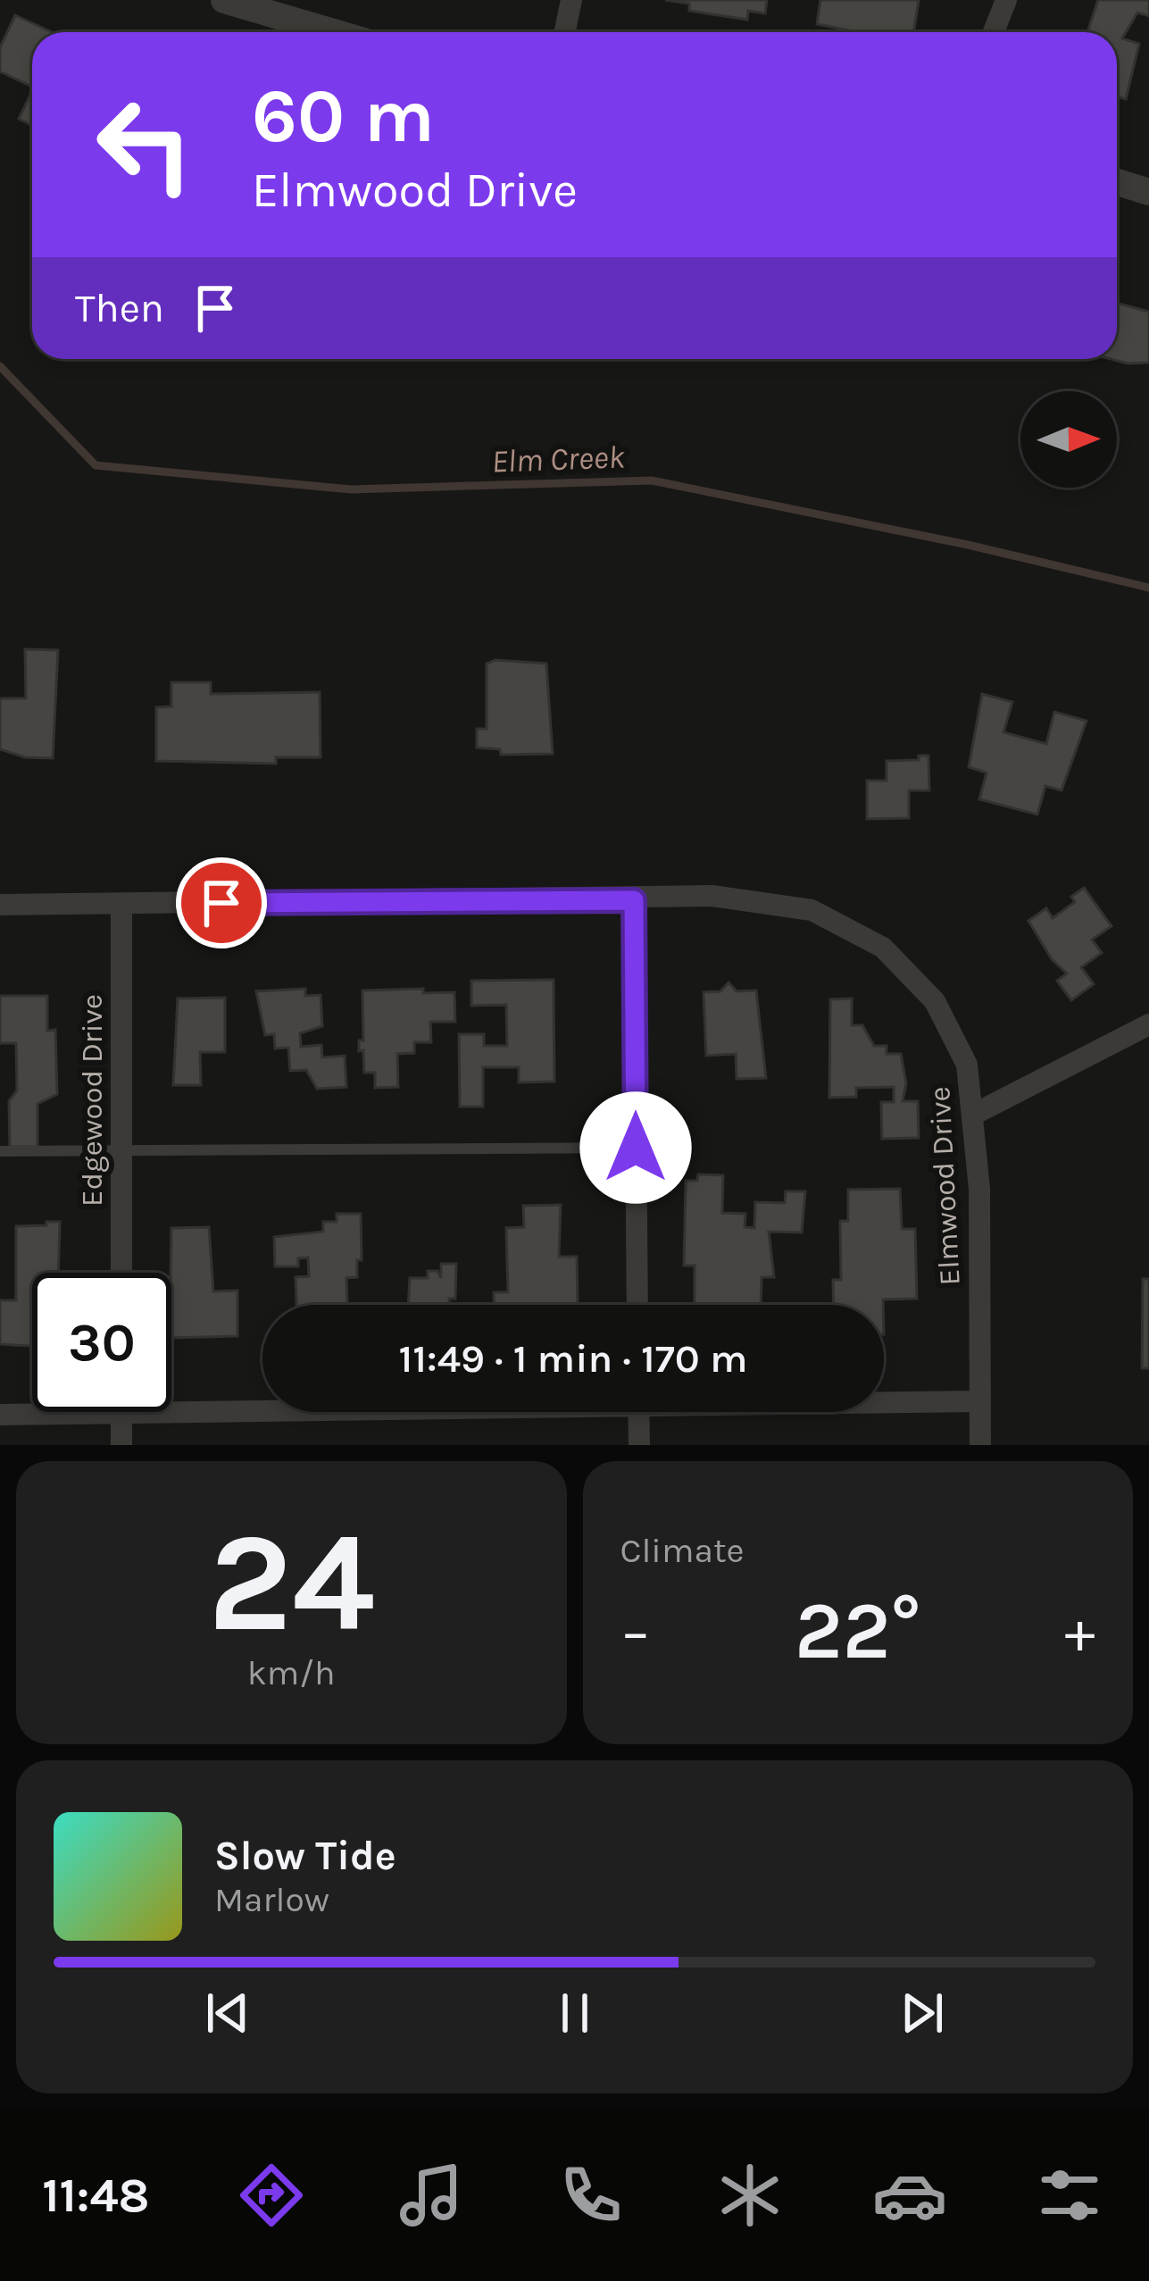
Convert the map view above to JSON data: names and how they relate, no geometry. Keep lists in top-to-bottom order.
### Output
{
  "streets": {
    "street": ["Edgewood Drive", "Elmwood Drive"]
  },
  "crossings": [
    ["Edgewood Drive", "Elmwood Drive"]
  ],
  "water": ["Elm Creek"],
  "north": "right",
  "page": {
    "turn": ["60 m", "Elmwood Drive"],
    "then": "Then",
    "limit": "30",
    "trip": "11:49 · 1 min · 170 m",
    "tile": [
      ["24", "km/h"],
      "Climate"
    ],
    "heat": ["−", "22°", "+"],
    "song": ["Slow Tide", "Marlow"],
    "tabs": "11:48"
  }
}
